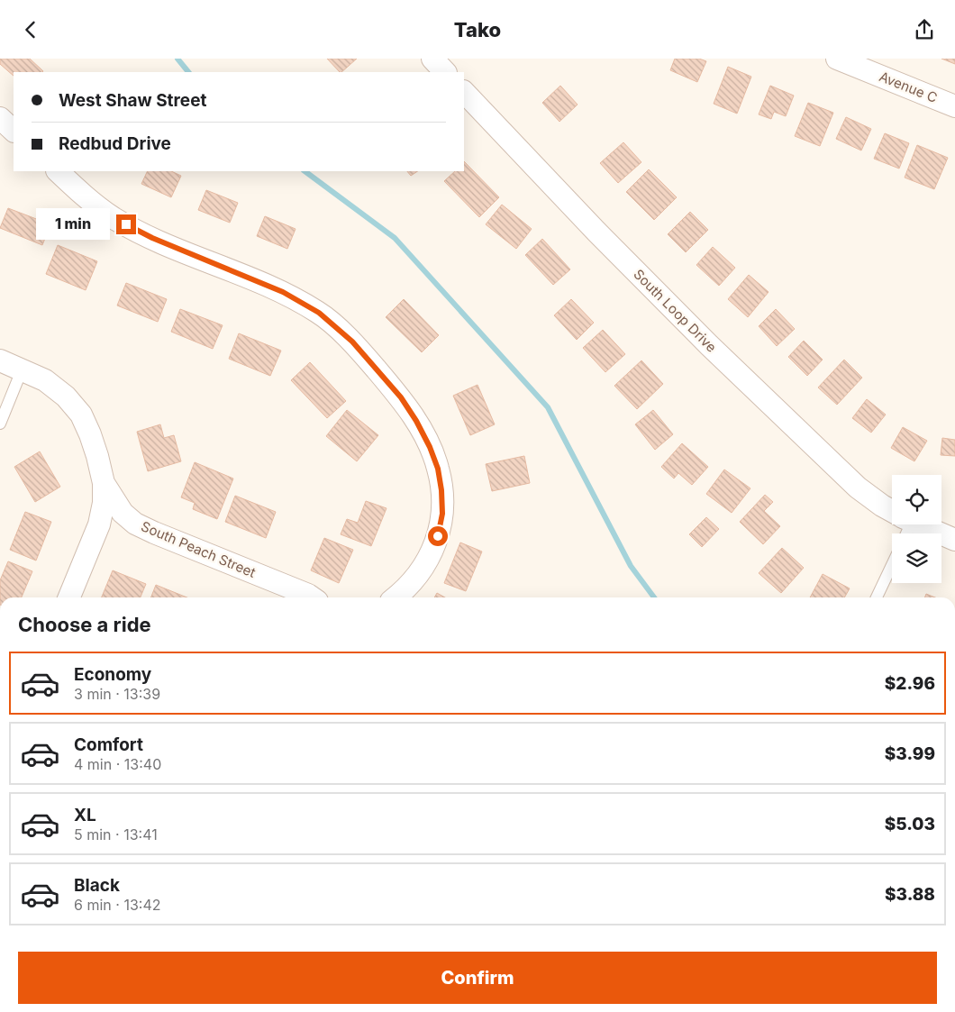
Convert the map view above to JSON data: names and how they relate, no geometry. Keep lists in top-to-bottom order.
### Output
{
  "streets": {
    "street": ["Avenue C", "South Loop Drive", "South Peach Street"]
  },
  "page": {
    "header": "Tako",
    "banner": ["West Shaw Street", "Redbud Drive"],
    "bubble": "1 min",
    "heading": "Choose a ride",
    "list": [
      {
        "name": "Economy",
        "note": "3 min · 13:39",
        "value": "$2.96"
      },
      {
        "name": "Comfort",
        "note": "4 min · 13:40",
        "value": "$3.99"
      },
      {
        "name": "XL",
        "note": "5 min · 13:41",
        "value": "$5.03"
      },
      {
        "name": "Black",
        "note": "6 min · 13:42",
        "value": "$3.88"
      }
    ],
    "buttons": "Confirm"
  }
}
